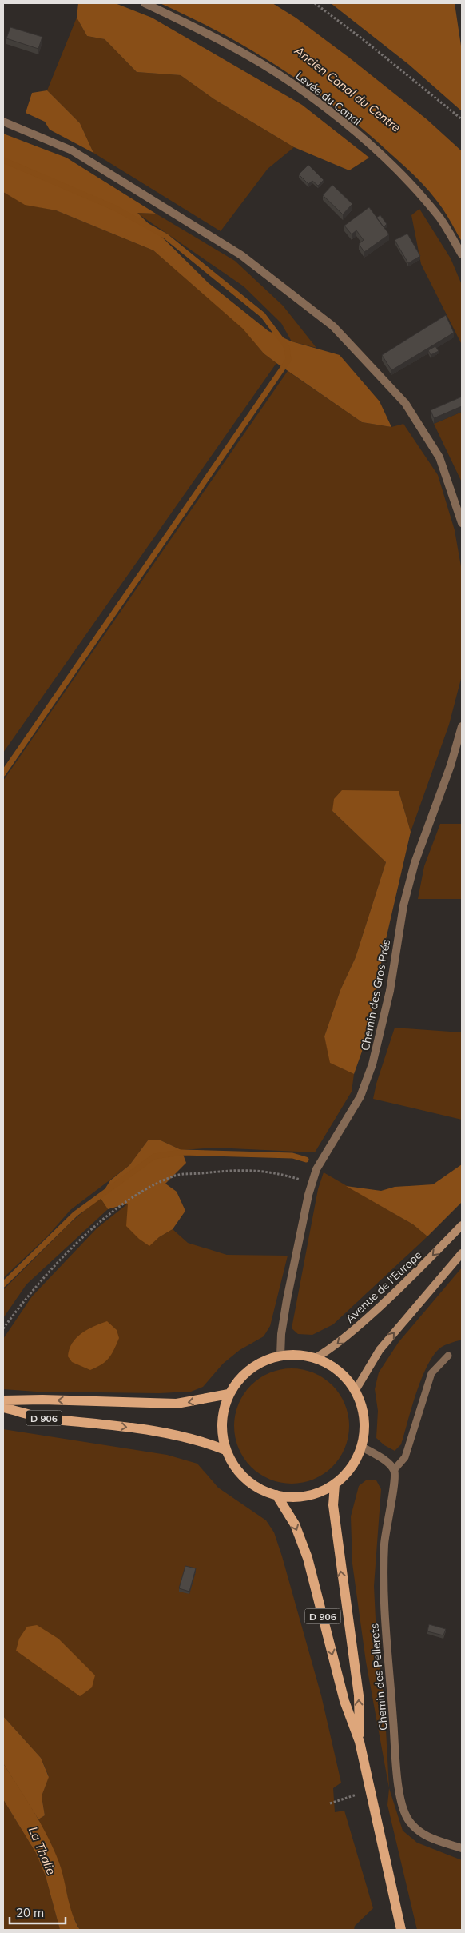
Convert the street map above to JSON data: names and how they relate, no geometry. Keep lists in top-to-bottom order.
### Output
{
  "streets": {
    "main road": ["Avenue de l'Europe", "D 906"],
    "street": ["Levée du Canal", "Chemin des Gros Prés", "Chemin des Pellerets"]
  },
  "crossings": [
    ["Chemin des Gros Prés", "Avenue de l'Europe"],
    ["Chemin des Gros Prés", "D 906"],
    ["Avenue de l'Europe", "D 906"]
  ],
  "water": ["Ancien Canal du Centre", "La Thalie"],
  "scale_bar": "20 m"
}
